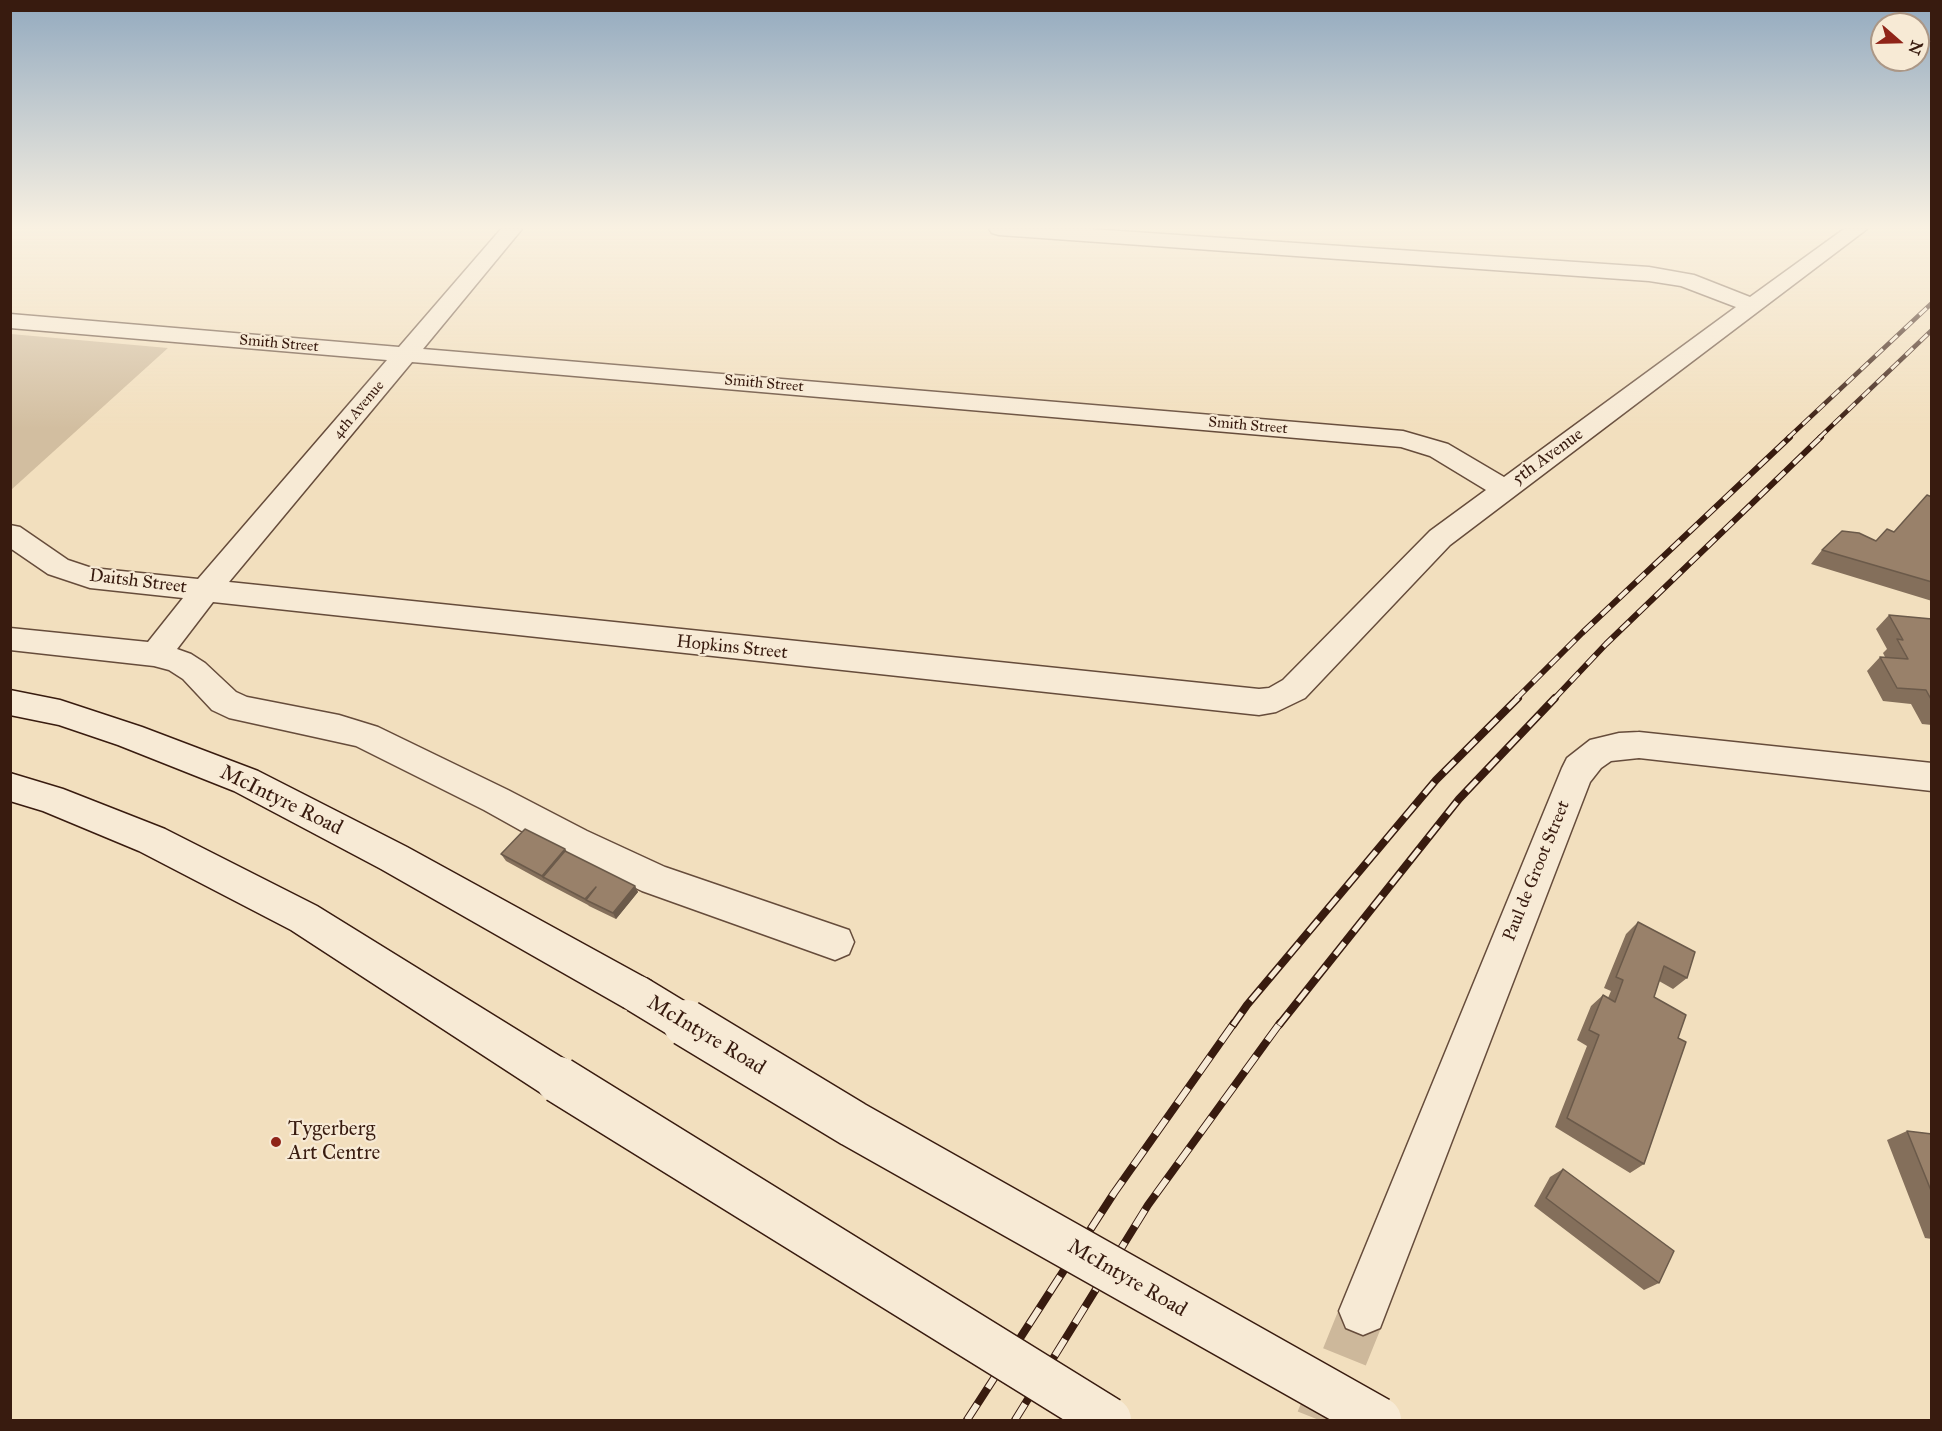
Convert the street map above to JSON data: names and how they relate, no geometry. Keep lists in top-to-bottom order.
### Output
{
  "streets": {
    "street": [
      "Smith Street",
      "4th Avenue",
      "5th Avenue",
      "Daitsh Street",
      "Hopkins Street",
      "McIntyre Road",
      "Paul de Groot Street"
    ]
  },
  "crossings": [
    ["Smith Street", "4th Avenue"],
    ["Smith Street", "5th Avenue"],
    ["4th Avenue", "Daitsh Street"],
    ["4th Avenue", "Hopkins Street"],
    ["5th Avenue", "Hopkins Street"],
    ["Daitsh Street", "Hopkins Street"]
  ],
  "places": ["Tygerberg Art Centre"],
  "north": "right"
}
